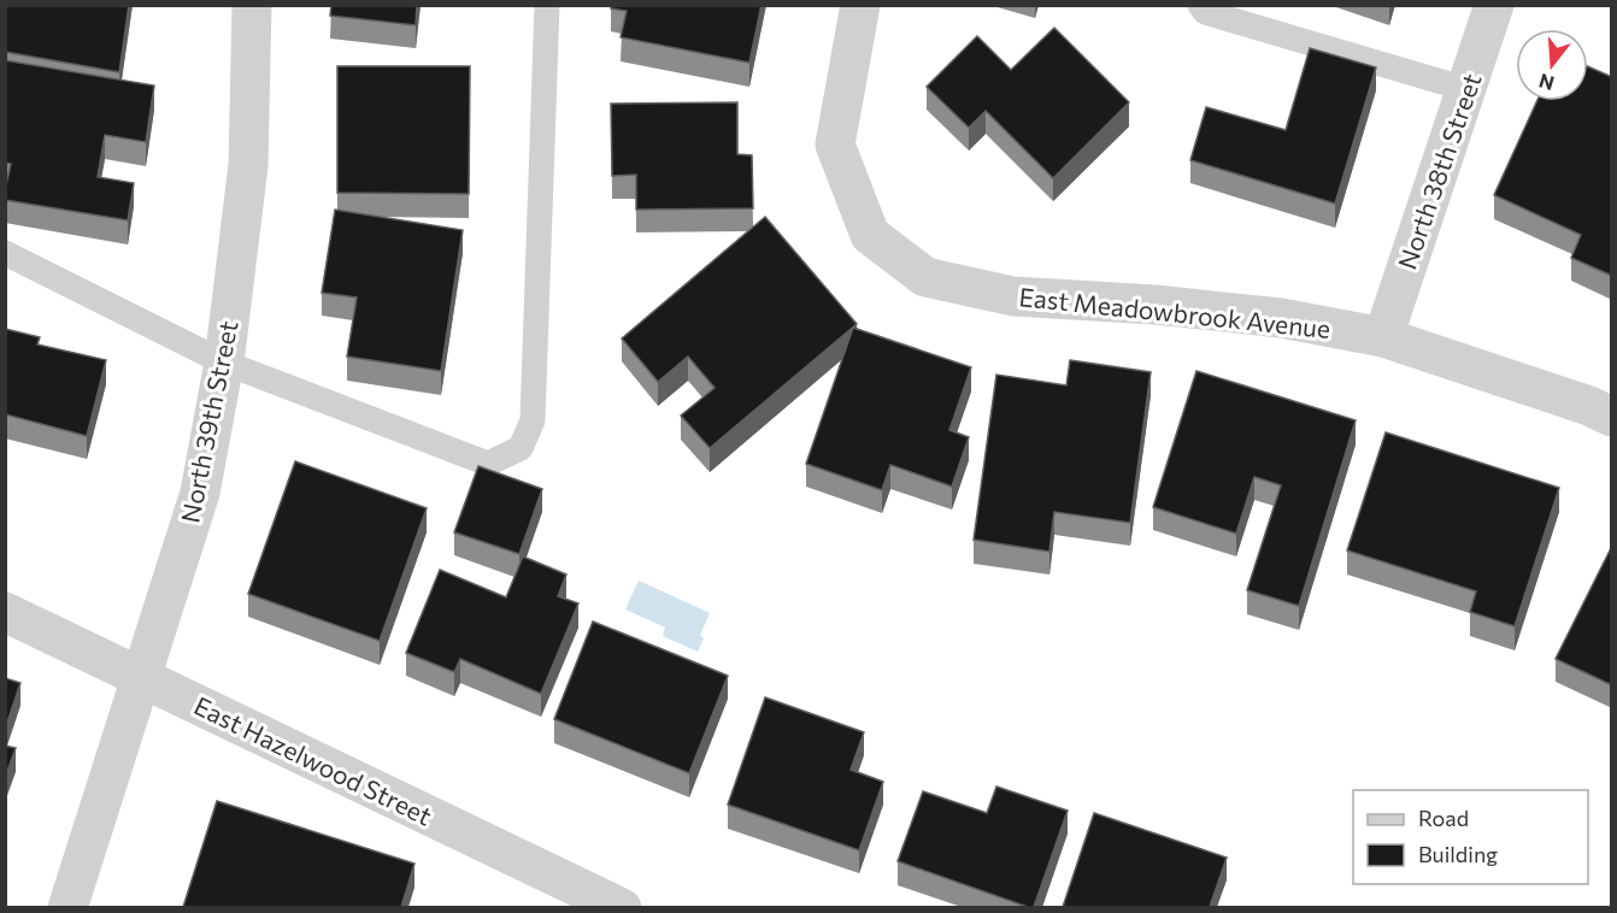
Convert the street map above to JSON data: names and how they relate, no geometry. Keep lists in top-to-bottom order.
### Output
{
  "streets": {
    "street": [
      "North 38th Street",
      "East Meadowbrook Avenue",
      "North 39th Street",
      "East Hazelwood Street"
    ]
  },
  "crossings": [
    ["North 38th Street", "East Meadowbrook Avenue"],
    ["North 39th Street", "East Hazelwood Street"]
  ],
  "legend": ["Road", "Building"],
  "north": "bottom"
}
